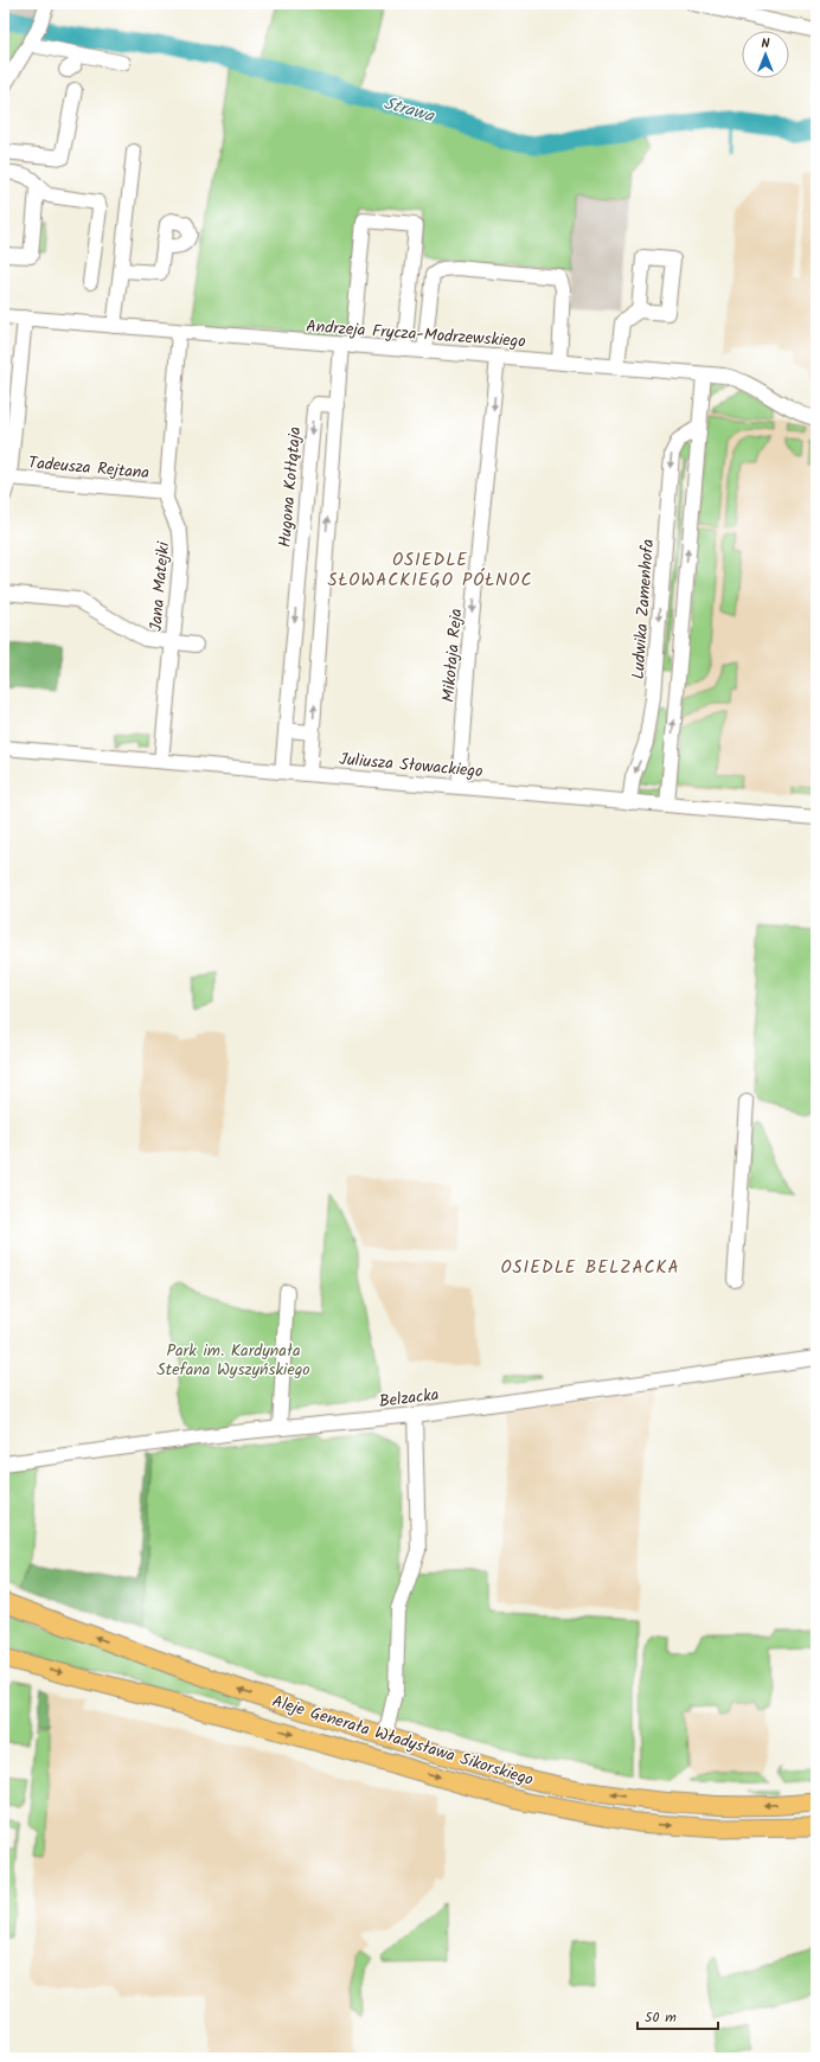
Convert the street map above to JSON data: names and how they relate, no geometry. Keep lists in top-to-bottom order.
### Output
{
  "streets": {
    "main road": ["Aleje Generała Władysława Sikorskiego"],
    "street": [
      "Andrzeja Frycza-Modrzewskiego",
      "Tadeusza Rejtana",
      "Hugona Kołłątaja",
      "Jana Matejki",
      "Ludwika Zamenhofa",
      "Mikołaja Reja",
      "Juliusza Słowackiego",
      "Belzacka"
    ]
  },
  "crossings": [
    ["Andrzeja Frycza-Modrzewskiego", "Jana Matejki"],
    ["Andrzeja Frycza-Modrzewskiego", "Mikołaja Reja"],
    ["Tadeusza Rejtana", "Jana Matejki"],
    ["Hugona Kołłątaja", "Juliusza Słowackiego"],
    ["Jana Matejki", "Juliusza Słowackiego"],
    ["Ludwika Zamenhofa", "Juliusza Słowackiego"],
    ["Mikołaja Reja", "Juliusza Słowackiego"]
  ],
  "one_way": ["Mikołaja Reja"],
  "districts": ["OSIEDLE SŁOWACKIEGO PÓŁNOC", "OSIEDLE BELZACKA"],
  "water": ["Strawa"],
  "parks": ["Park im. Kardynała Stefana Wyszyńskiego"],
  "scale_bar": "50 m",
  "north": "top"
}
